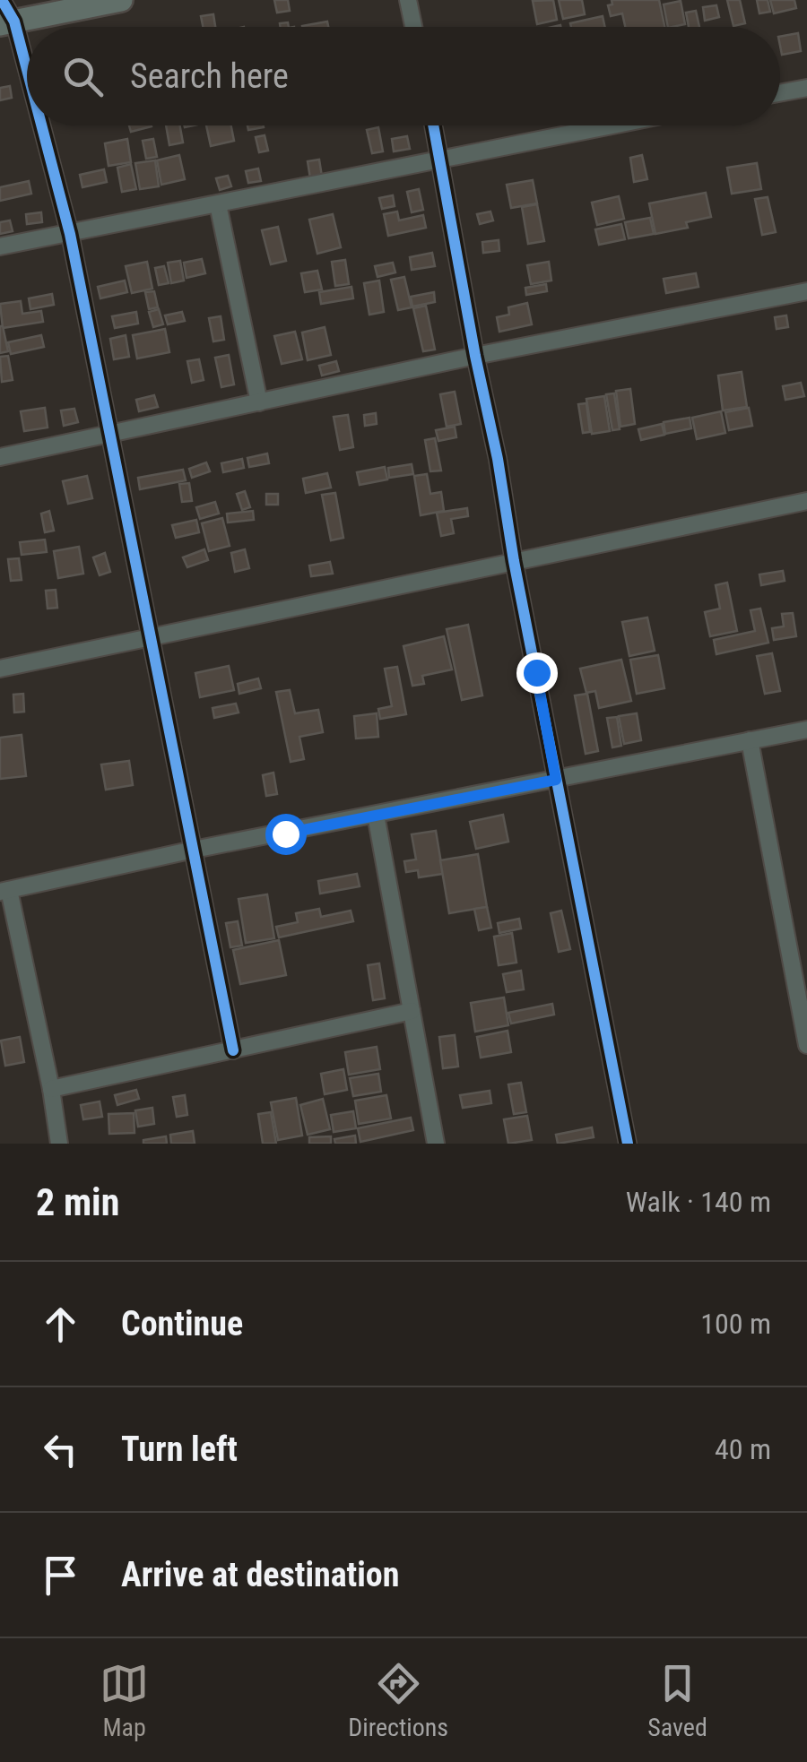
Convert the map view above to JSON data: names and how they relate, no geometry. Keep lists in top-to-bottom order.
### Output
{
  "page": {
    "search": "Search here",
    "heading": ["2 min", "Walk · 140 m"],
    "list": [
      ["Continue", "100 m"],
      ["Turn left", "40 m"],
      "Arrive at destination"
    ],
    "nav": ["Map", "Directions", "Saved"]
  }
}
